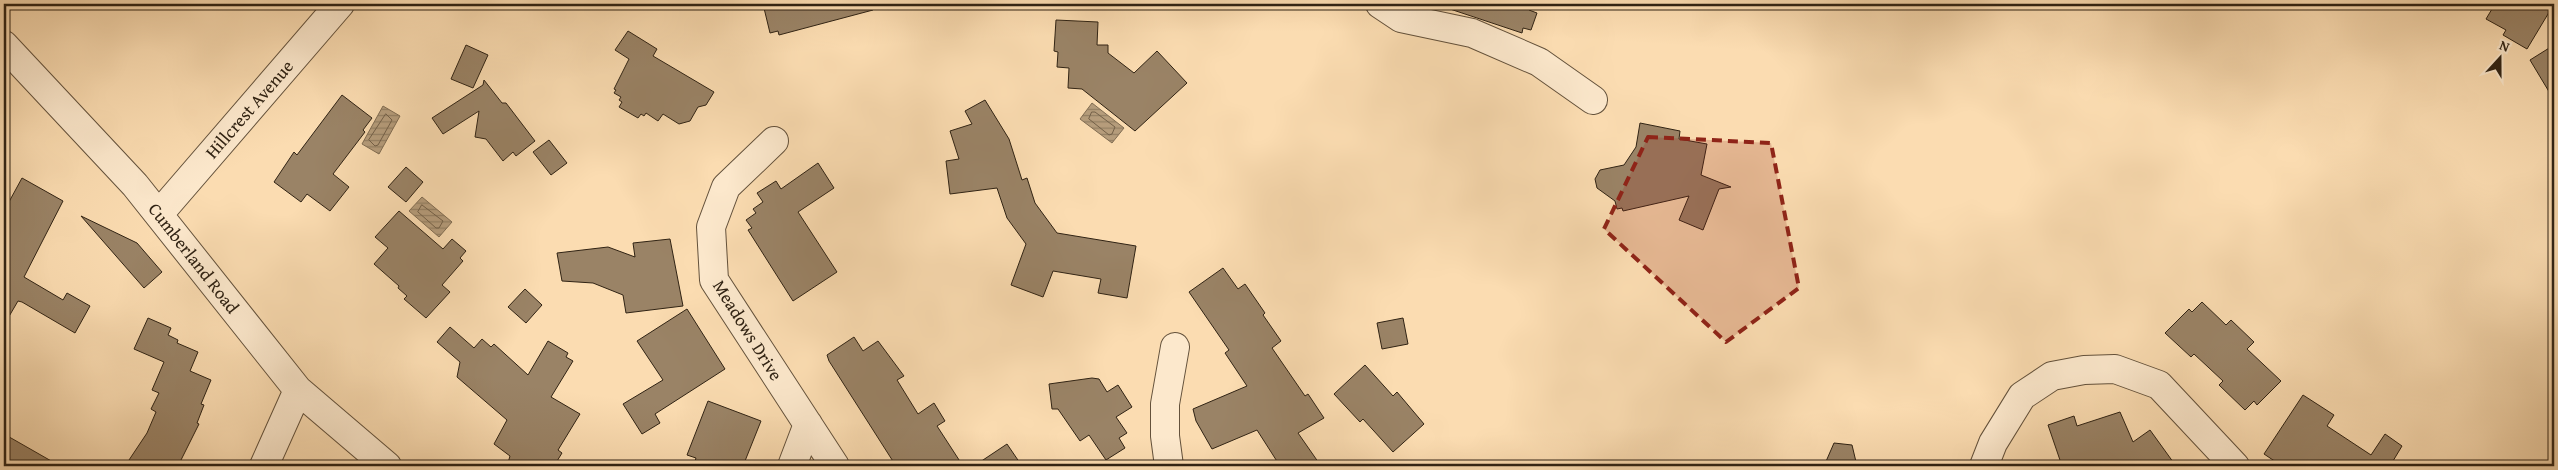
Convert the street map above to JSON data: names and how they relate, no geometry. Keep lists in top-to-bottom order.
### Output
{
  "streets": {
    "street": ["Hillcrest Avenue", "Cumberland Road", "Meadows Drive"]
  },
  "crossings": [
    ["Hillcrest Avenue", "Cumberland Road"]
  ],
  "north": "top"
}
